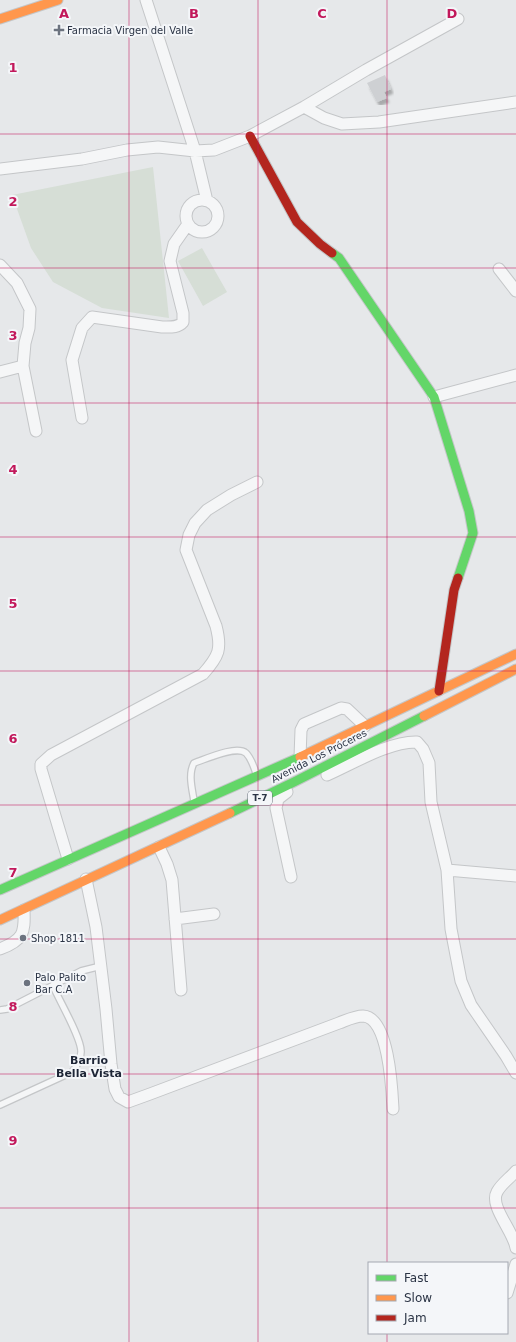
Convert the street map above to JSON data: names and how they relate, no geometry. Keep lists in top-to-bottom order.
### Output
{
  "streets": {
    "main road": ["Avenida Los Próceres", "T-7"]
  },
  "districts": ["Barrio Bella Vista"],
  "places": {
    "health": ["Farmacia Virgen del Valle"],
    "other": ["Shop 1811", "Palo Palito Bar C.A"]
  },
  "legend": ["Fast", "Slow", "Jam"],
  "grid": {
    "columns": [
      "A",
      "B",
      "C",
      "D"
    ],
    "rows": [
      "1",
      "2",
      "3",
      "4",
      "5",
      "6",
      "7",
      "8",
      "9"
    ]
  }
}
